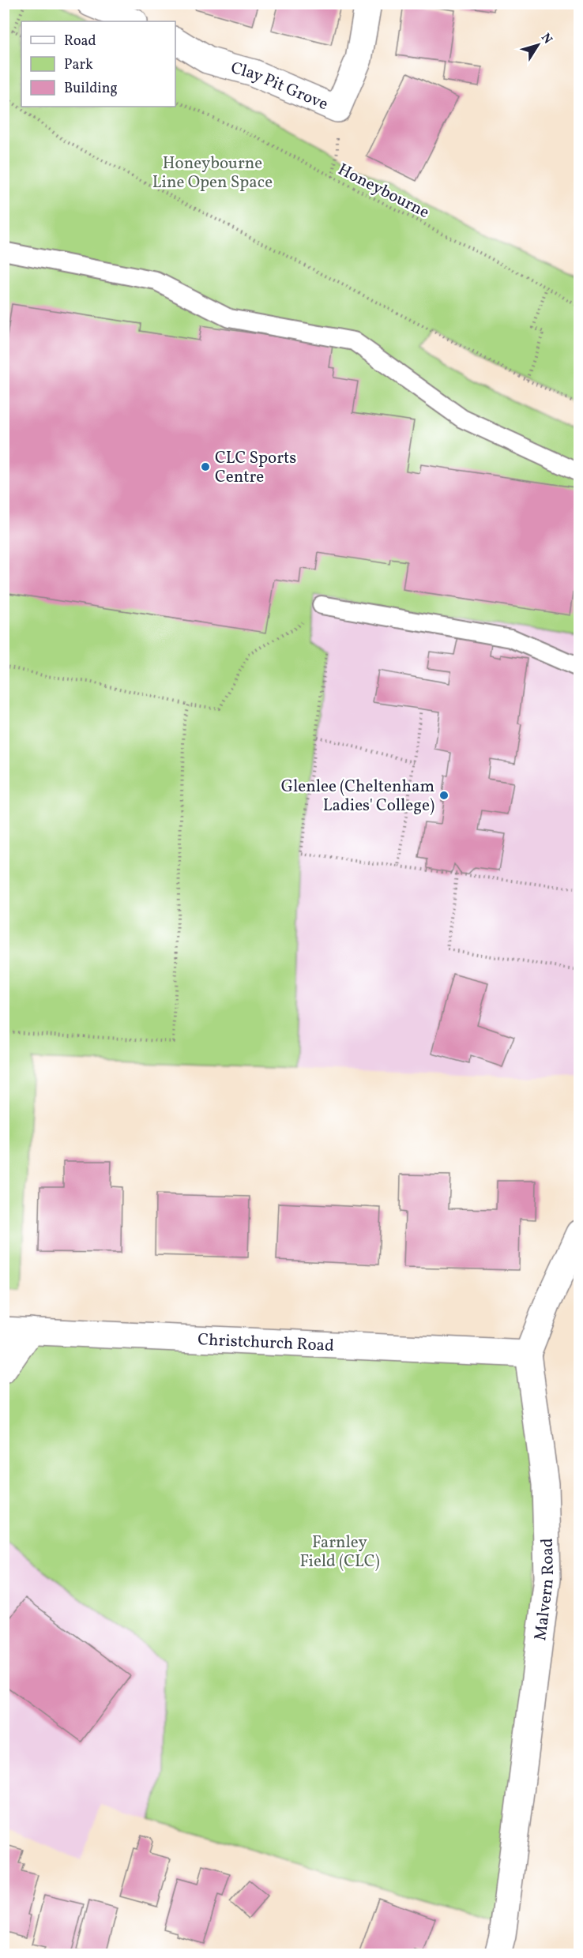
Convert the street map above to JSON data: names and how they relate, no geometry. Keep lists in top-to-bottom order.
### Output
{
  "streets": {
    "street": ["Clay Pit Grove", "Christchurch Road", "Malvern Road"],
    "path": ["Honeybourne"]
  },
  "crossings": [
    ["Christchurch Road", "Malvern Road"]
  ],
  "parks": ["Honeybourne Line Open Space", "Farnley Field (CLC)"],
  "places": ["CLC Sports Centre", "Glenlee (Cheltenham Ladies' College)"],
  "legend": ["Road", "Park", "Building"],
  "north": "top right"
}
